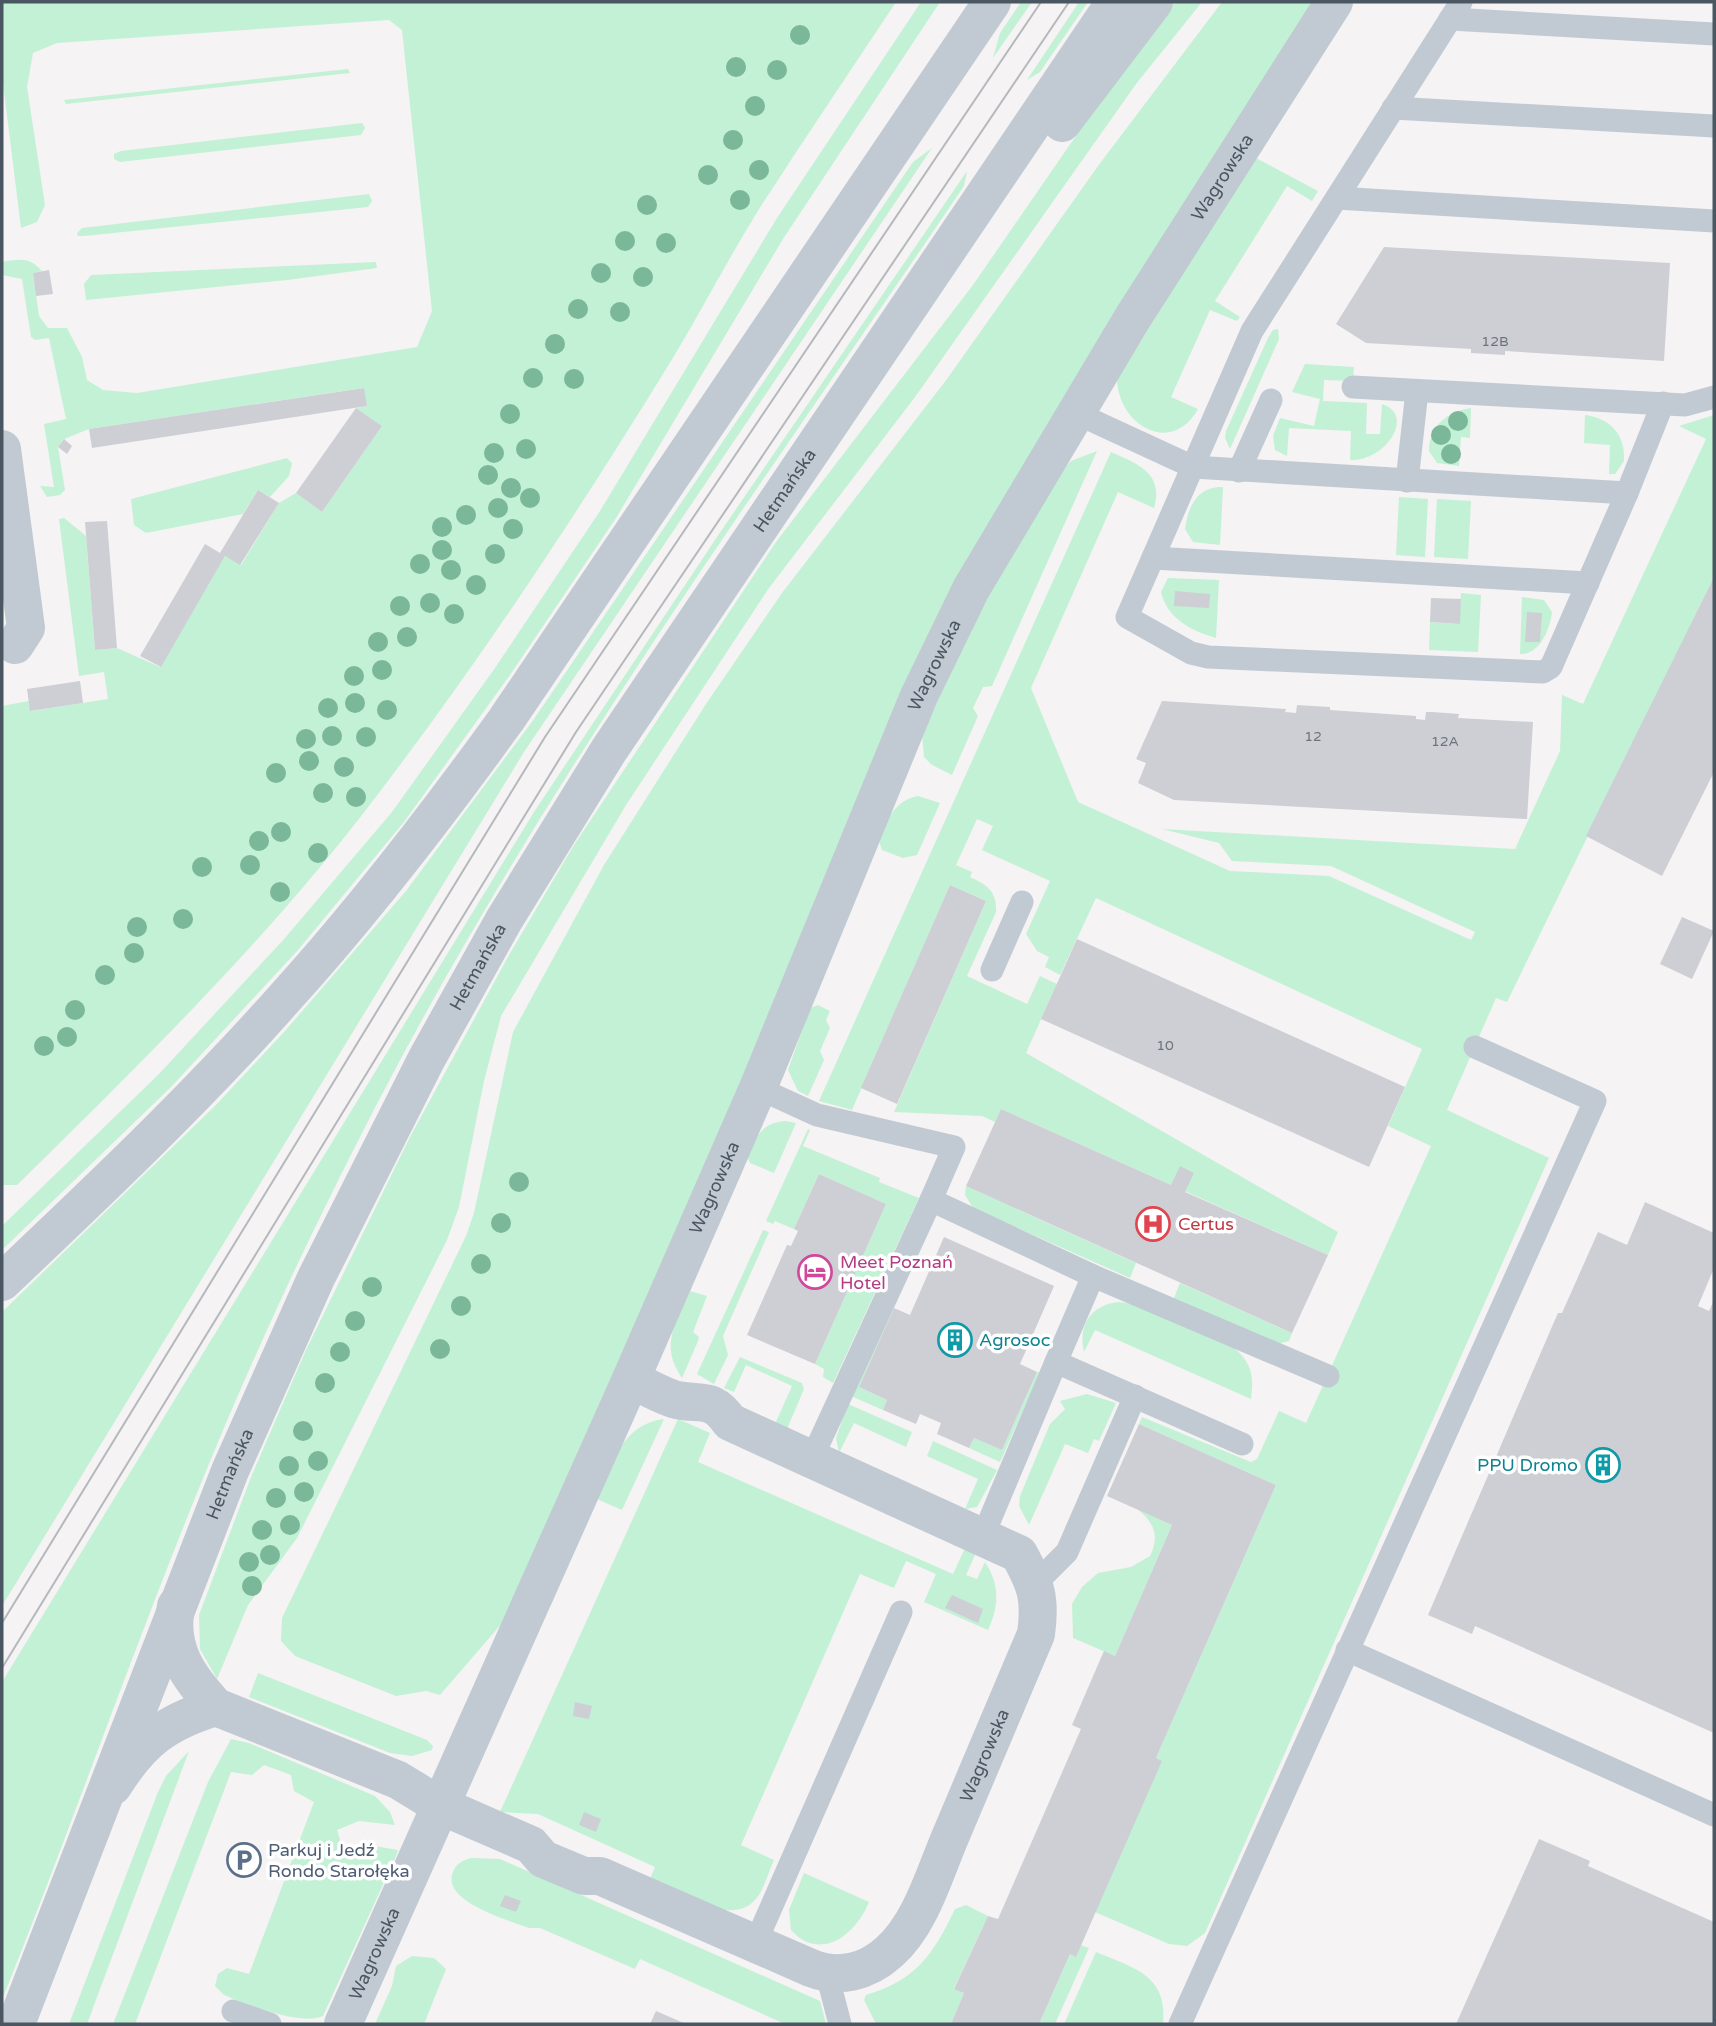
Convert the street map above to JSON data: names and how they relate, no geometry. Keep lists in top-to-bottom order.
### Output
{
  "streets": {
    "street": ["Wagrowska", "Hetmańska"]
  },
  "places": {
    "hospital": ["Certus"],
    "hotel": ["Meet Poznań Hotel"],
    "building": ["Agrosoc", "PPU Dromo"],
    "parking": ["Parkuj i Jedź Rondo Starołęka"]
  },
  "house_numbers": [
    "12B",
    "12",
    "12A",
    "10"
  ]
}
